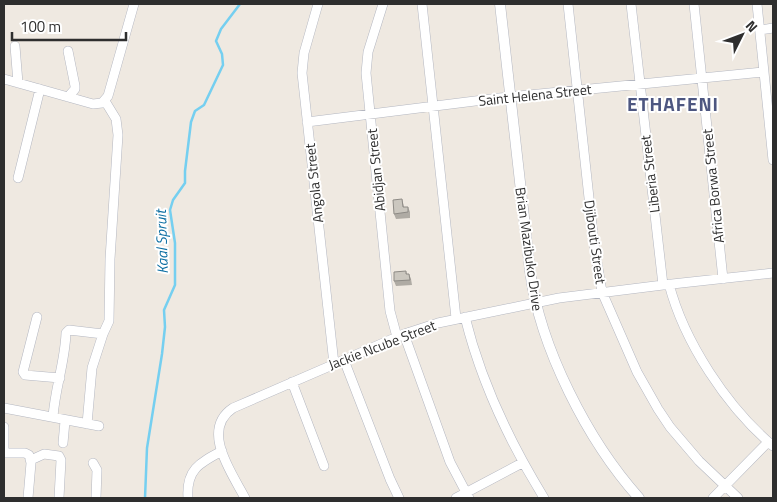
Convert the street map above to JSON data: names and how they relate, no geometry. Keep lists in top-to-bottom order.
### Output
{
  "streets": {
    "street": [
      "Saint Helena Street",
      "Abidjan Street",
      "Liberia Street",
      "Angola Street",
      "Africa Borwa Street",
      "Djibouti Street",
      "Brian Mazibuko Drive",
      "Jackie Ncube Street"
    ]
  },
  "crossings": [
    ["Saint Helena Street", "Abidjan Street"],
    ["Saint Helena Street", "Liberia Street"],
    ["Saint Helena Street", "Angola Street"],
    ["Saint Helena Street", "Africa Borwa Street"],
    ["Saint Helena Street", "Djibouti Street"],
    ["Saint Helena Street", "Brian Mazibuko Drive"],
    ["Abidjan Street", "Jackie Ncube Street"],
    ["Liberia Street", "Jackie Ncube Street"],
    ["Angola Street", "Jackie Ncube Street"],
    ["Africa Borwa Street", "Jackie Ncube Street"],
    ["Djibouti Street", "Jackie Ncube Street"],
    ["Brian Mazibuko Drive", "Jackie Ncube Street"]
  ],
  "districts": ["ETHAFENI"],
  "water": ["Kaal Spruit"],
  "scale_bar": "100 m",
  "north": "top right"
}
